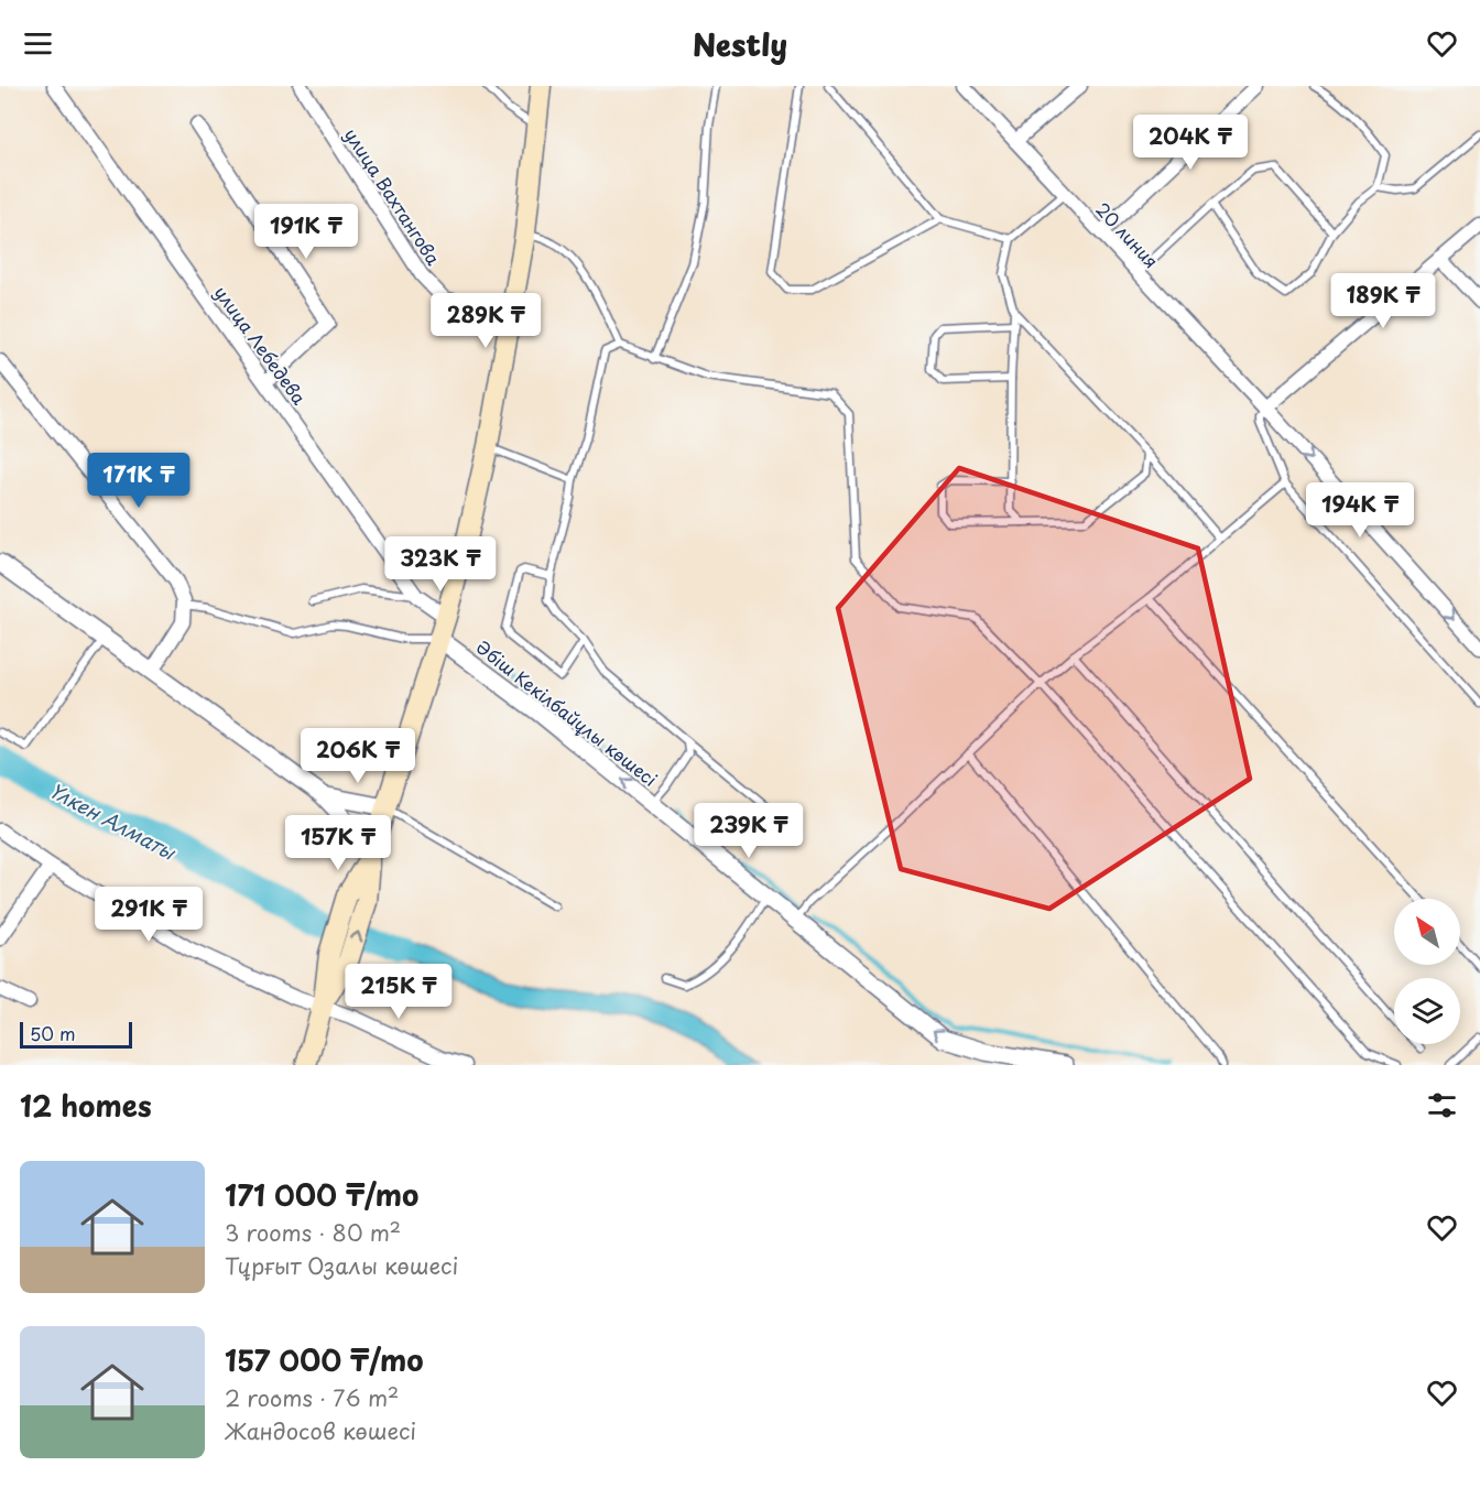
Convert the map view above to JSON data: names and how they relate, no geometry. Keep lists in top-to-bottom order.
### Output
{
  "streets": {
    "street": [
      "улица Вахтангова",
      "20 линия",
      "улица Лебедева",
      "Әбіш Кекілбайұлы көшесі"
    ]
  },
  "one_way": ["20 линия", "Әбіш Кекілбайұлы көшесі"],
  "water": ["Үлкен Алматы"],
  "scale_bar": "50 m",
  "north": "top left",
  "page": {
    "header": "Nestly",
    "price": [
      "204K ₸",
      "191K ₸",
      "189K ₸",
      "289K ₸",
      "171K ₸",
      "194K ₸",
      "323K ₸",
      "206K ₸",
      "239K ₸",
      "157K ₸",
      "291K ₸",
      "215K ₸"
    ],
    "scale": "50 m",
    "heading": "12 homes",
    "list": [
      {
        "name": "171 000 ₸/mo",
        "note": "3 rooms · 80 m² · Тұрғыт Озалы көшесі"
      },
      {
        "name": "157 000 ₸/mo",
        "note": "2 rooms · 76 m² · Жандосов көшесі"
      }
    ]
  }
}
